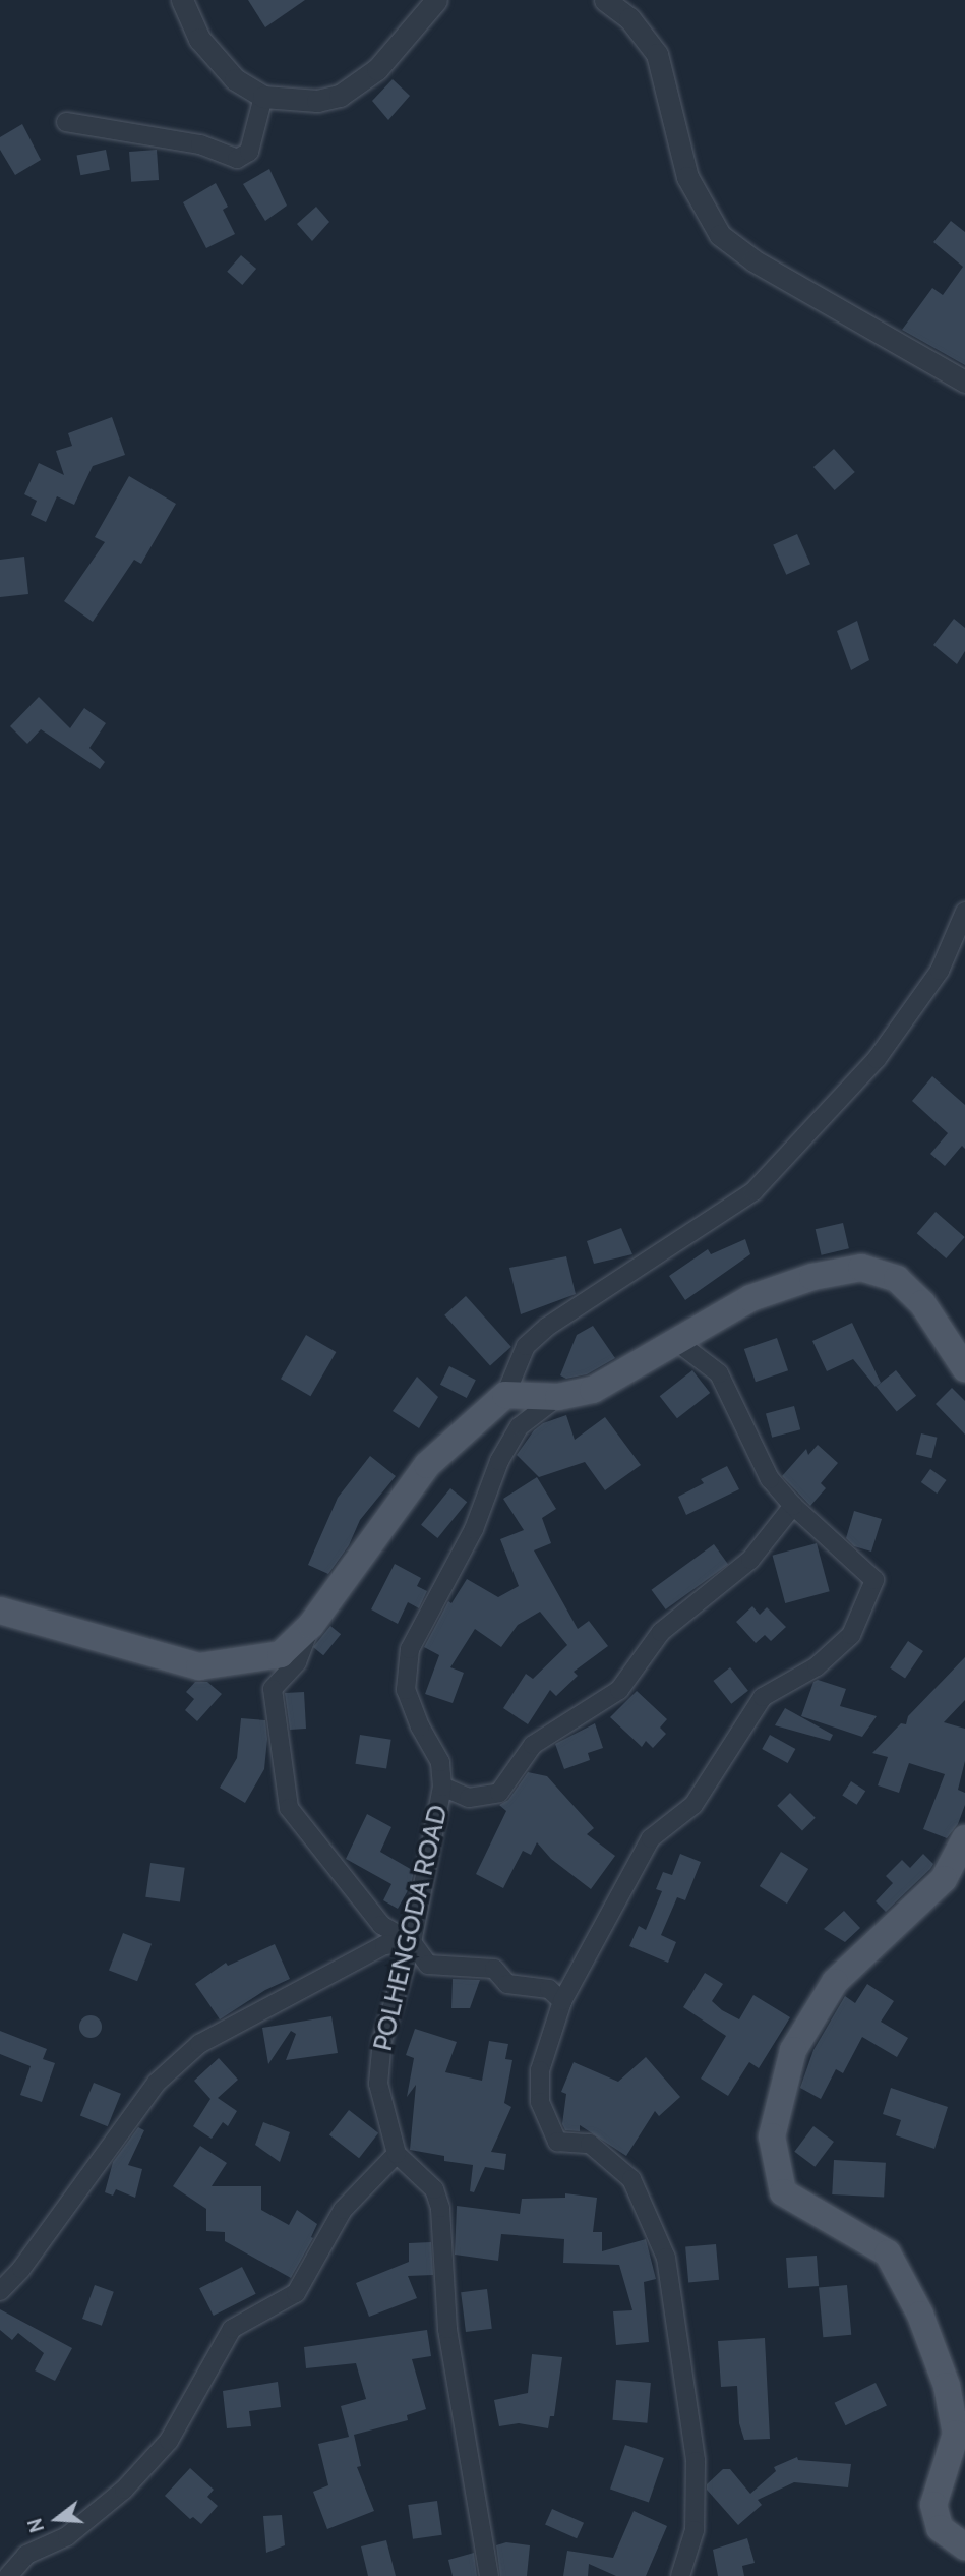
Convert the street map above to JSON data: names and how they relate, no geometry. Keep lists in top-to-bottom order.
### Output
{
  "streets": {
    "street": ["POLHENGODA ROAD"]
  },
  "north": "left"
}
